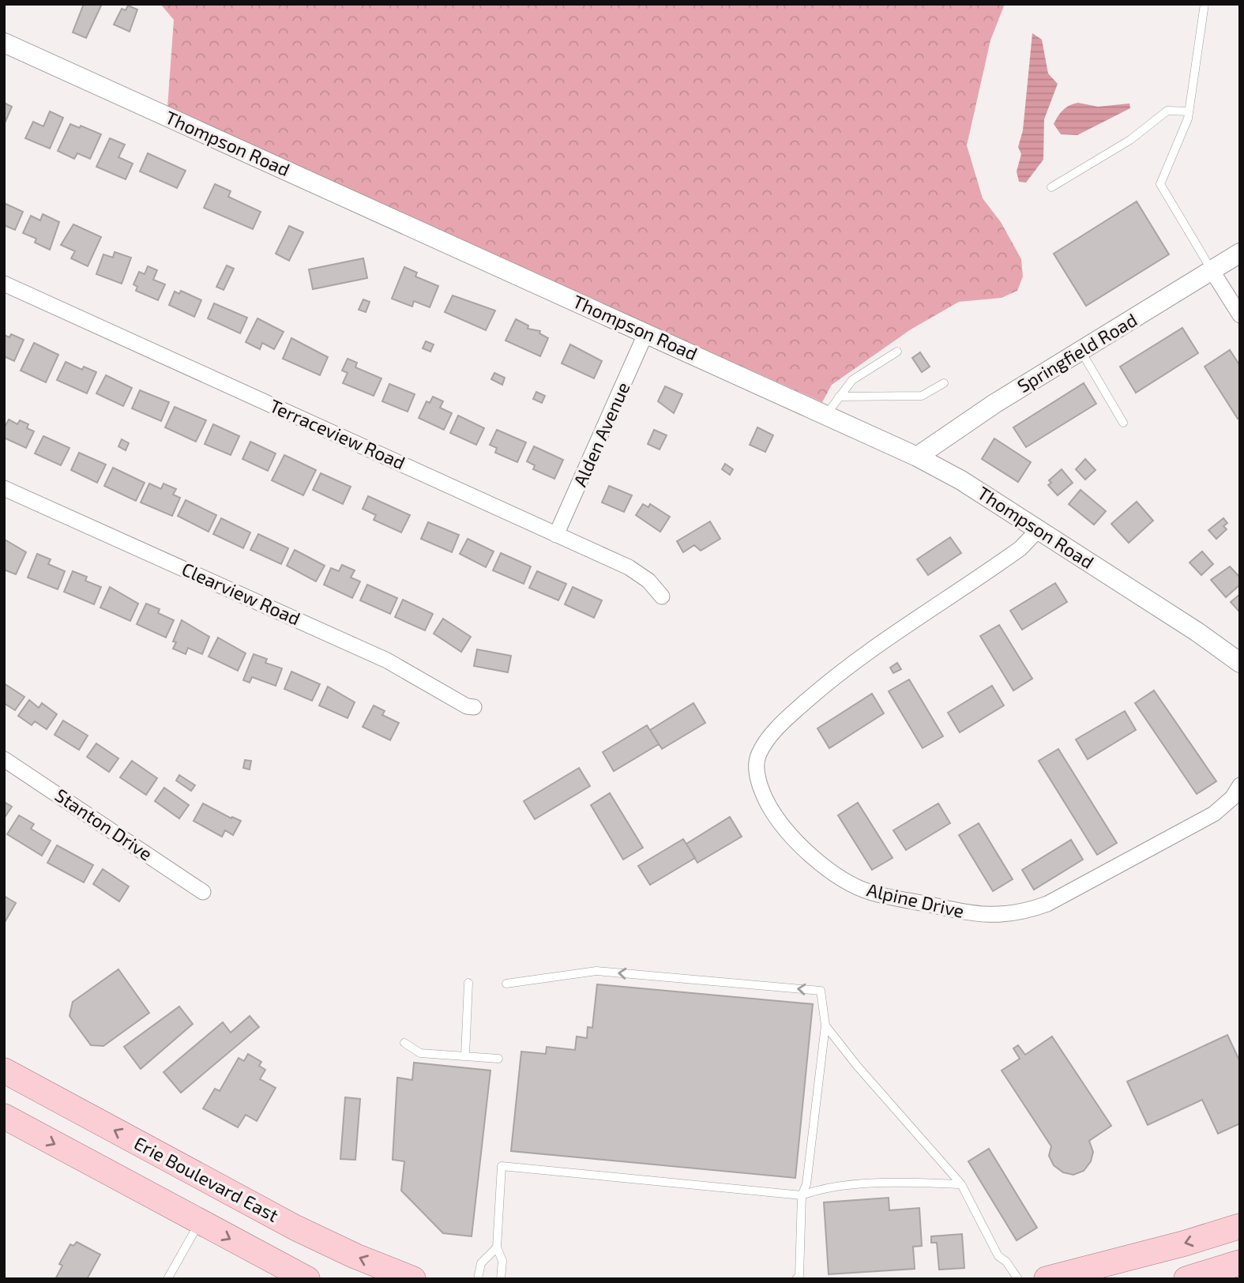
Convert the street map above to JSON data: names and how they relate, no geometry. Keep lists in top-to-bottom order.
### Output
{
  "streets": {
    "main road": ["Erie Boulevard East"],
    "street": [
      "Thompson Road",
      "Springfield Road",
      "Terraceview Road",
      "Alden Avenue",
      "Clearview Road",
      "Stanton Drive",
      "Alpine Drive"
    ]
  },
  "crossings": [
    ["Thompson Road", "Springfield Road"],
    ["Thompson Road", "Alden Avenue"],
    ["Thompson Road", "Alpine Drive"],
    ["Terraceview Road", "Alden Avenue"]
  ]
}
